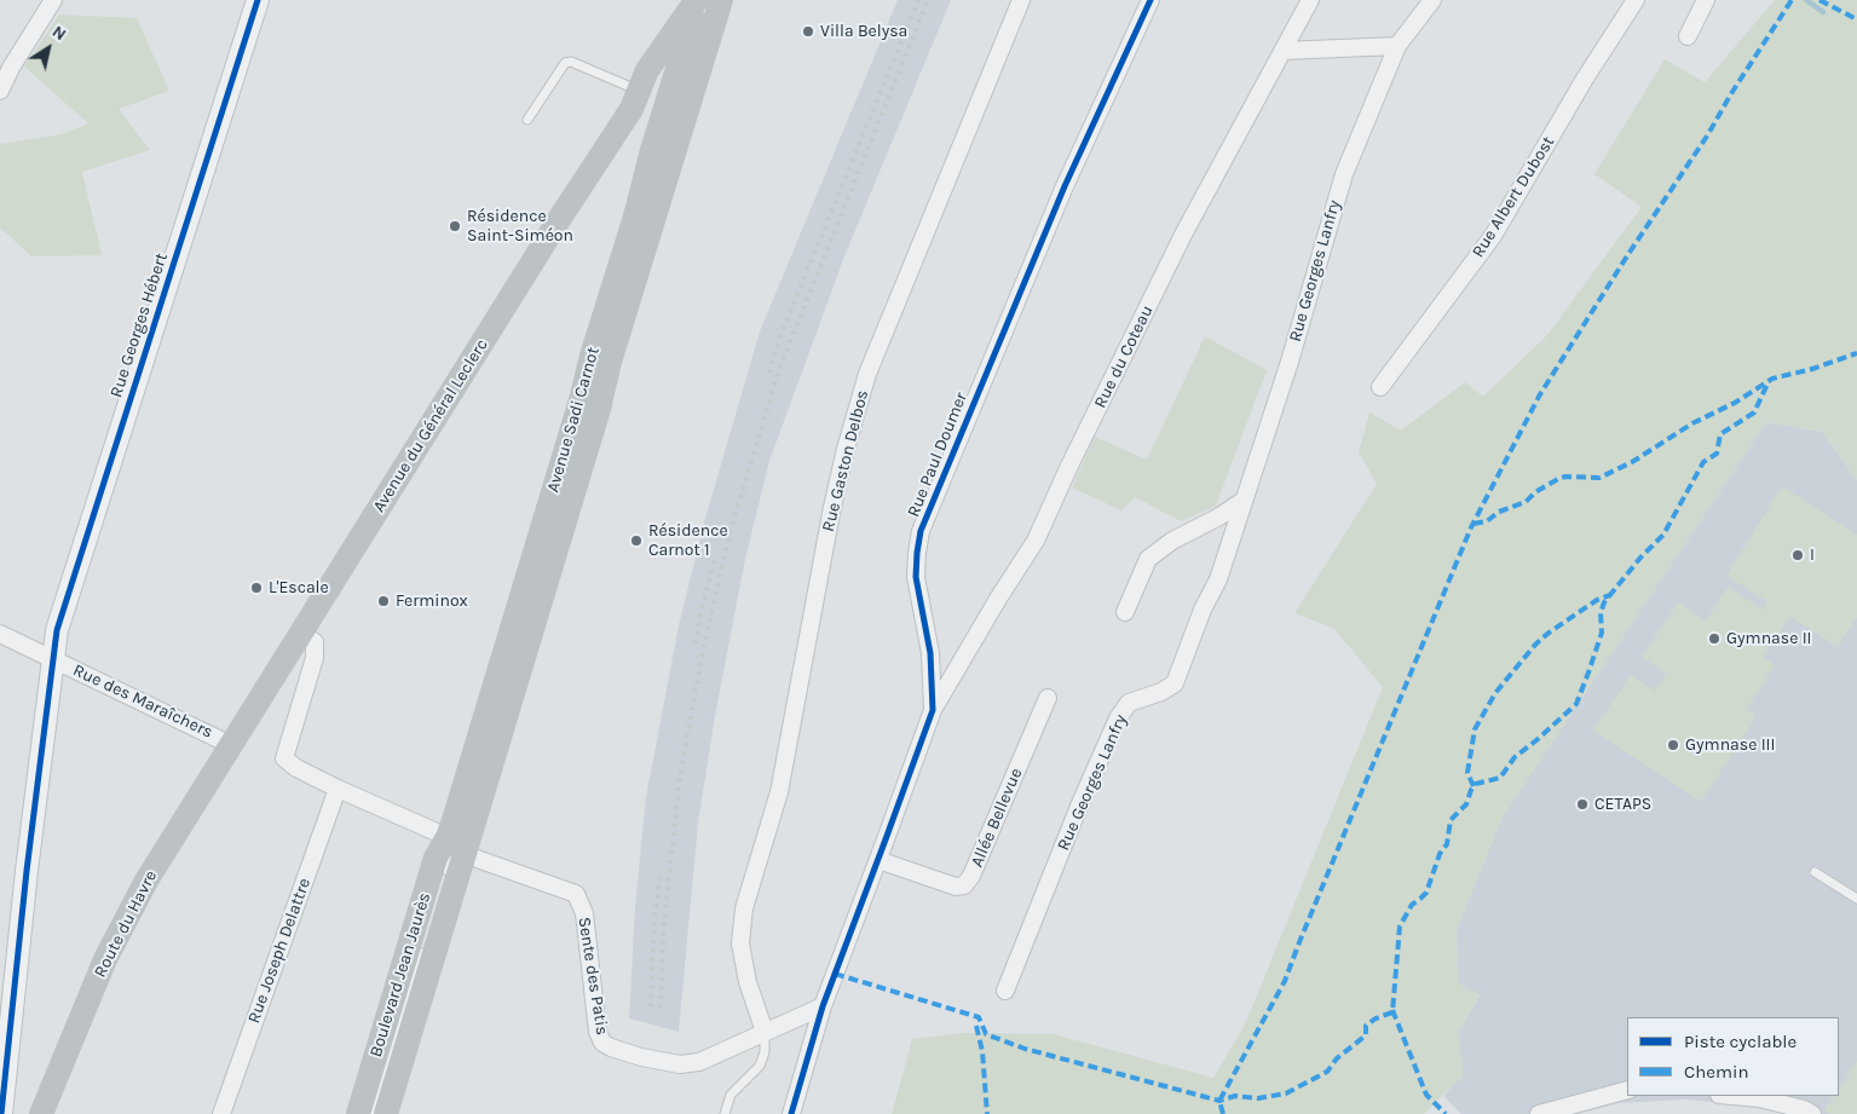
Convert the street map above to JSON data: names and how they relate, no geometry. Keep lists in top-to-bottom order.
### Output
{
  "streets": {
    "main road": [
      "Avenue Sadi Carnot",
      "Avenue du Général Leclerc",
      "Route du Havre",
      "Boulevard Jean Jaurès"
    ],
    "street": [
      "Rue Albert Dubost",
      "Rue Georges Lanfry",
      "Rue Georges Hébert",
      "Rue du Coteau",
      "Rue Paul Doumer",
      "Rue Gaston Delbos",
      "Rue des Maraîchers",
      "Allée Bellevue",
      "Rue Joseph Delattre",
      "Sente des Patis"
    ]
  },
  "crossings": [
    ["Rue Georges Hébert", "Rue des Maraîchers"],
    ["Rue du Coteau", "Rue Paul Doumer"],
    ["Avenue Sadi Carnot", "Avenue du Général Leclerc"],
    ["Avenue Sadi Carnot", "Boulevard Jean Jaurès"],
    ["Avenue Sadi Carnot", "Sente des Patis"],
    ["Avenue du Général Leclerc", "Rue des Maraîchers"],
    ["Avenue du Général Leclerc", "Route du Havre"],
    ["Rue Paul Doumer", "Allée Bellevue"],
    ["Rue Gaston Delbos", "Sente des Patis"],
    ["Rue des Maraîchers", "Route du Havre"],
    ["Boulevard Jean Jaurès", "Sente des Patis"]
  ],
  "places": [
    "Villa Belysa",
    "Résidence Saint-Siméon",
    "Résidence Carnot 1",
    "I",
    "L'Escale",
    "Ferminox",
    "Gymnase II",
    "Gymnase III",
    "CETAPS"
  ],
  "legend": ["Piste cyclable", "Chemin"],
  "north": "top right"
}
